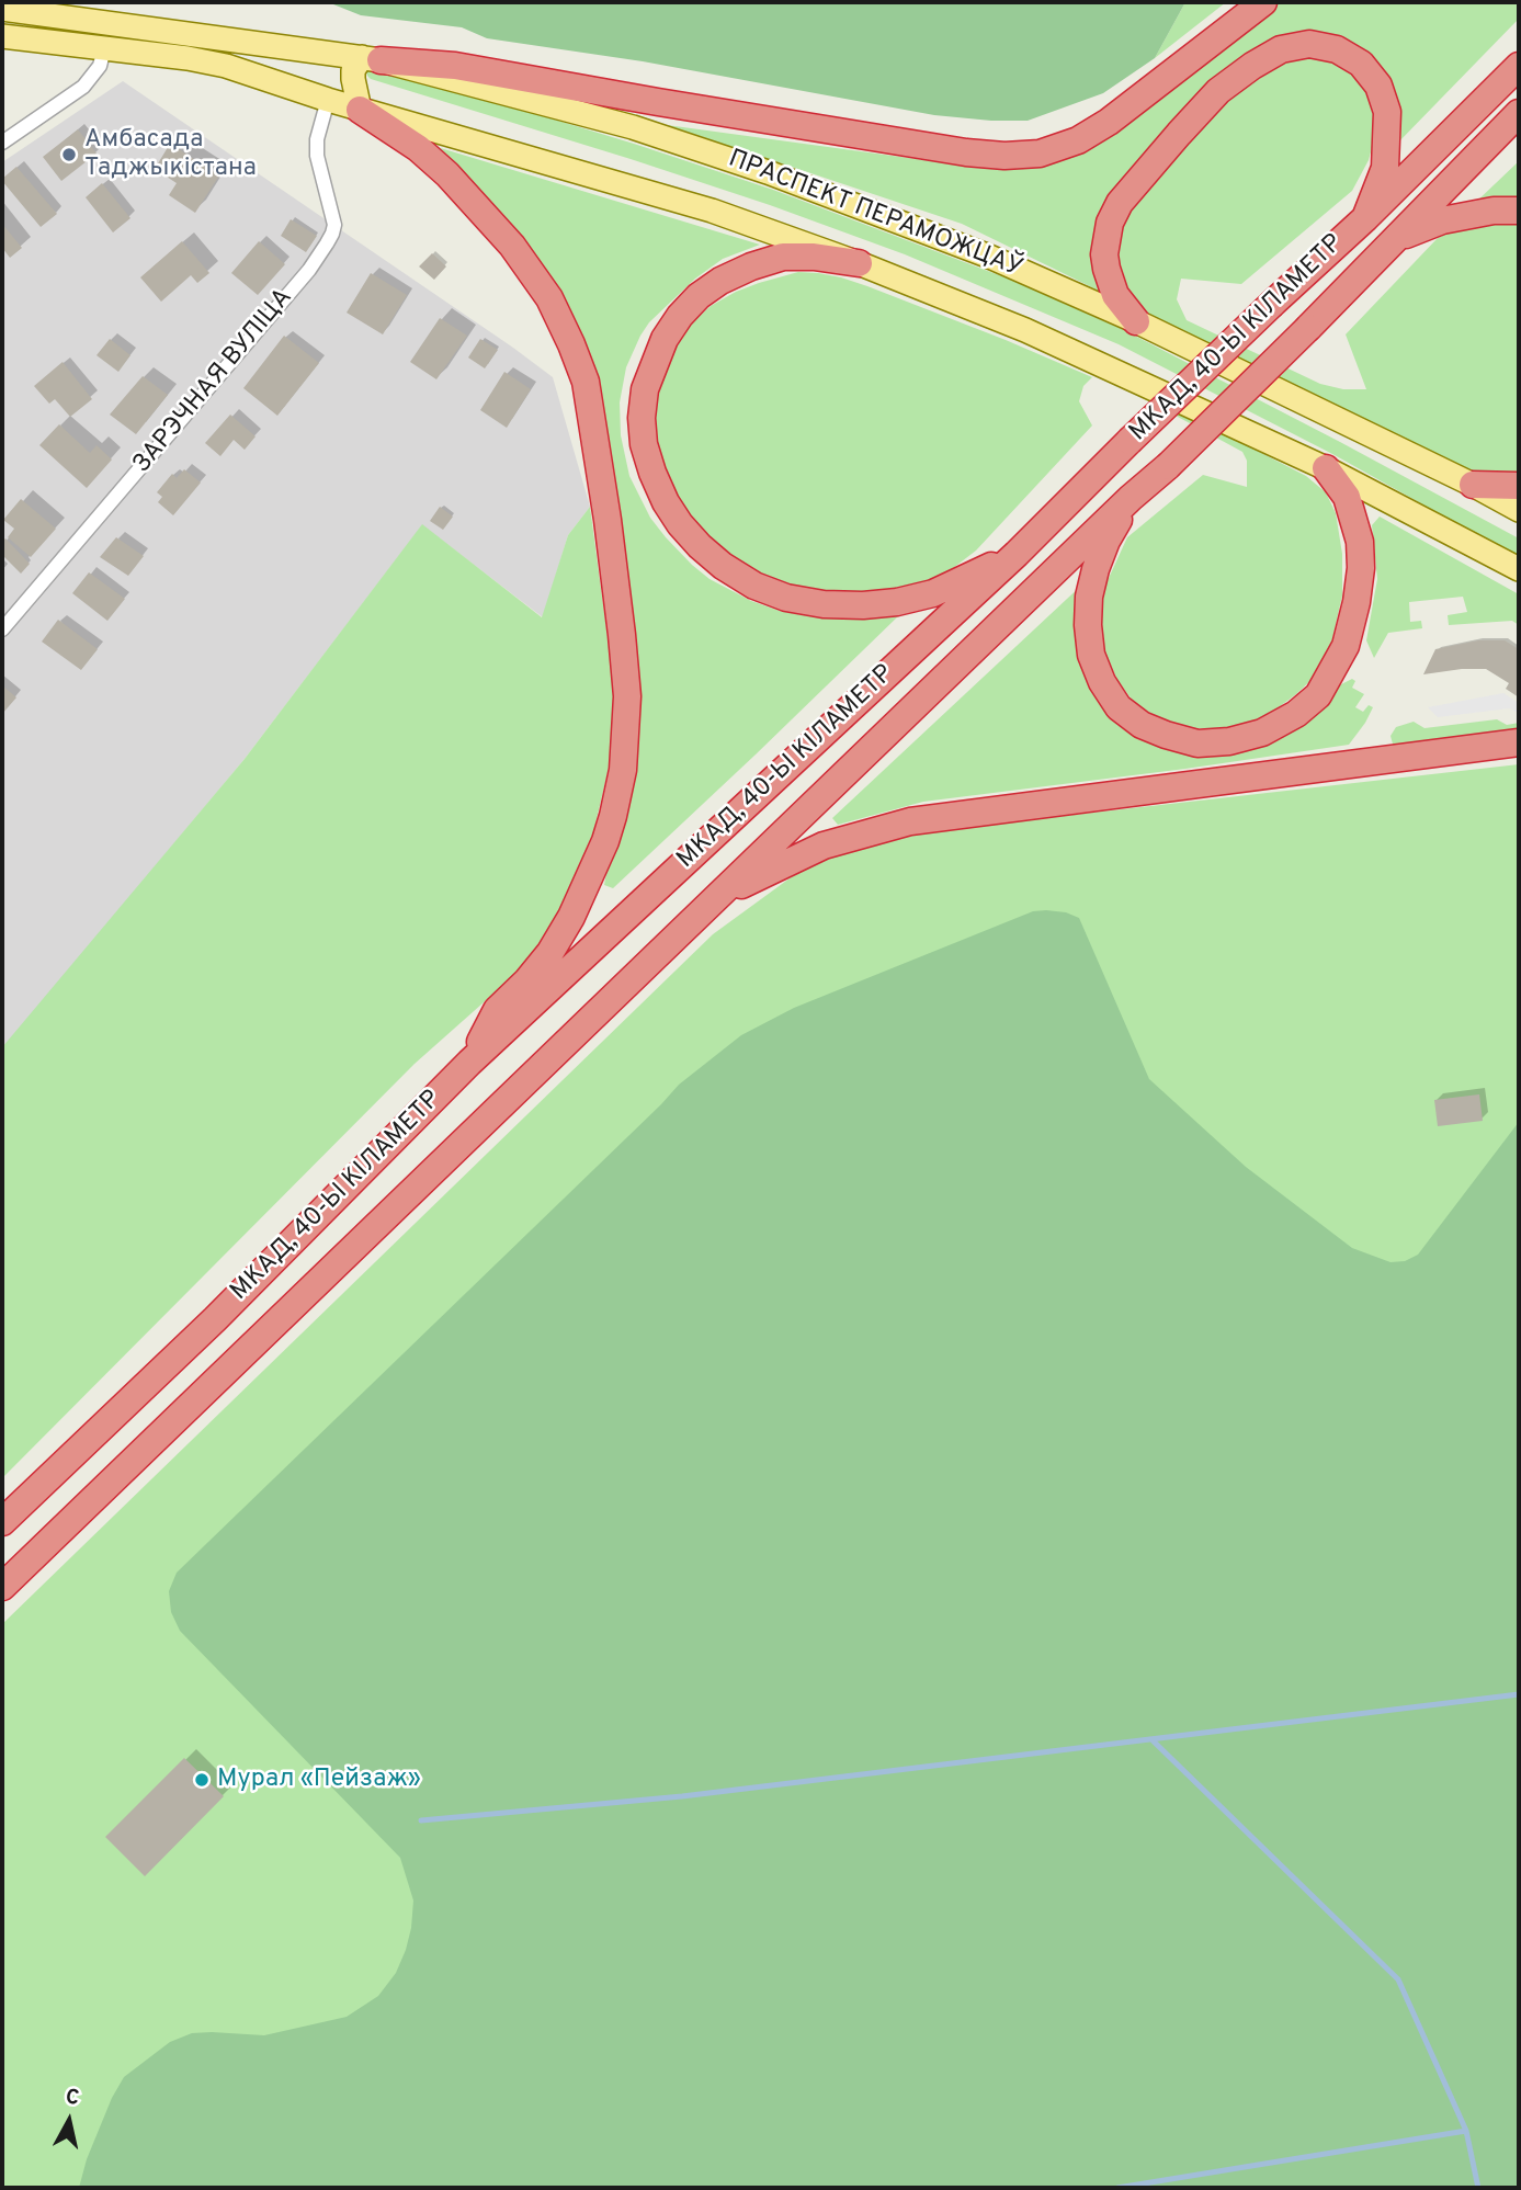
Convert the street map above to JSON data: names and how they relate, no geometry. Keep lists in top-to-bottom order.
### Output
{
  "streets": {
    "highway": ["МКАД, 40-Ы КІЛАМЕТР"],
    "main road": ["ПРАСПЕКТ ПЕРАМОЖЦАЎ"],
    "street": ["ЗАРЭЧНАЯ ВУЛІЦА"]
  },
  "places": ["Амбасада Таджыкістана", "Мурал «Пейзаж»"],
  "north": "top"
}
